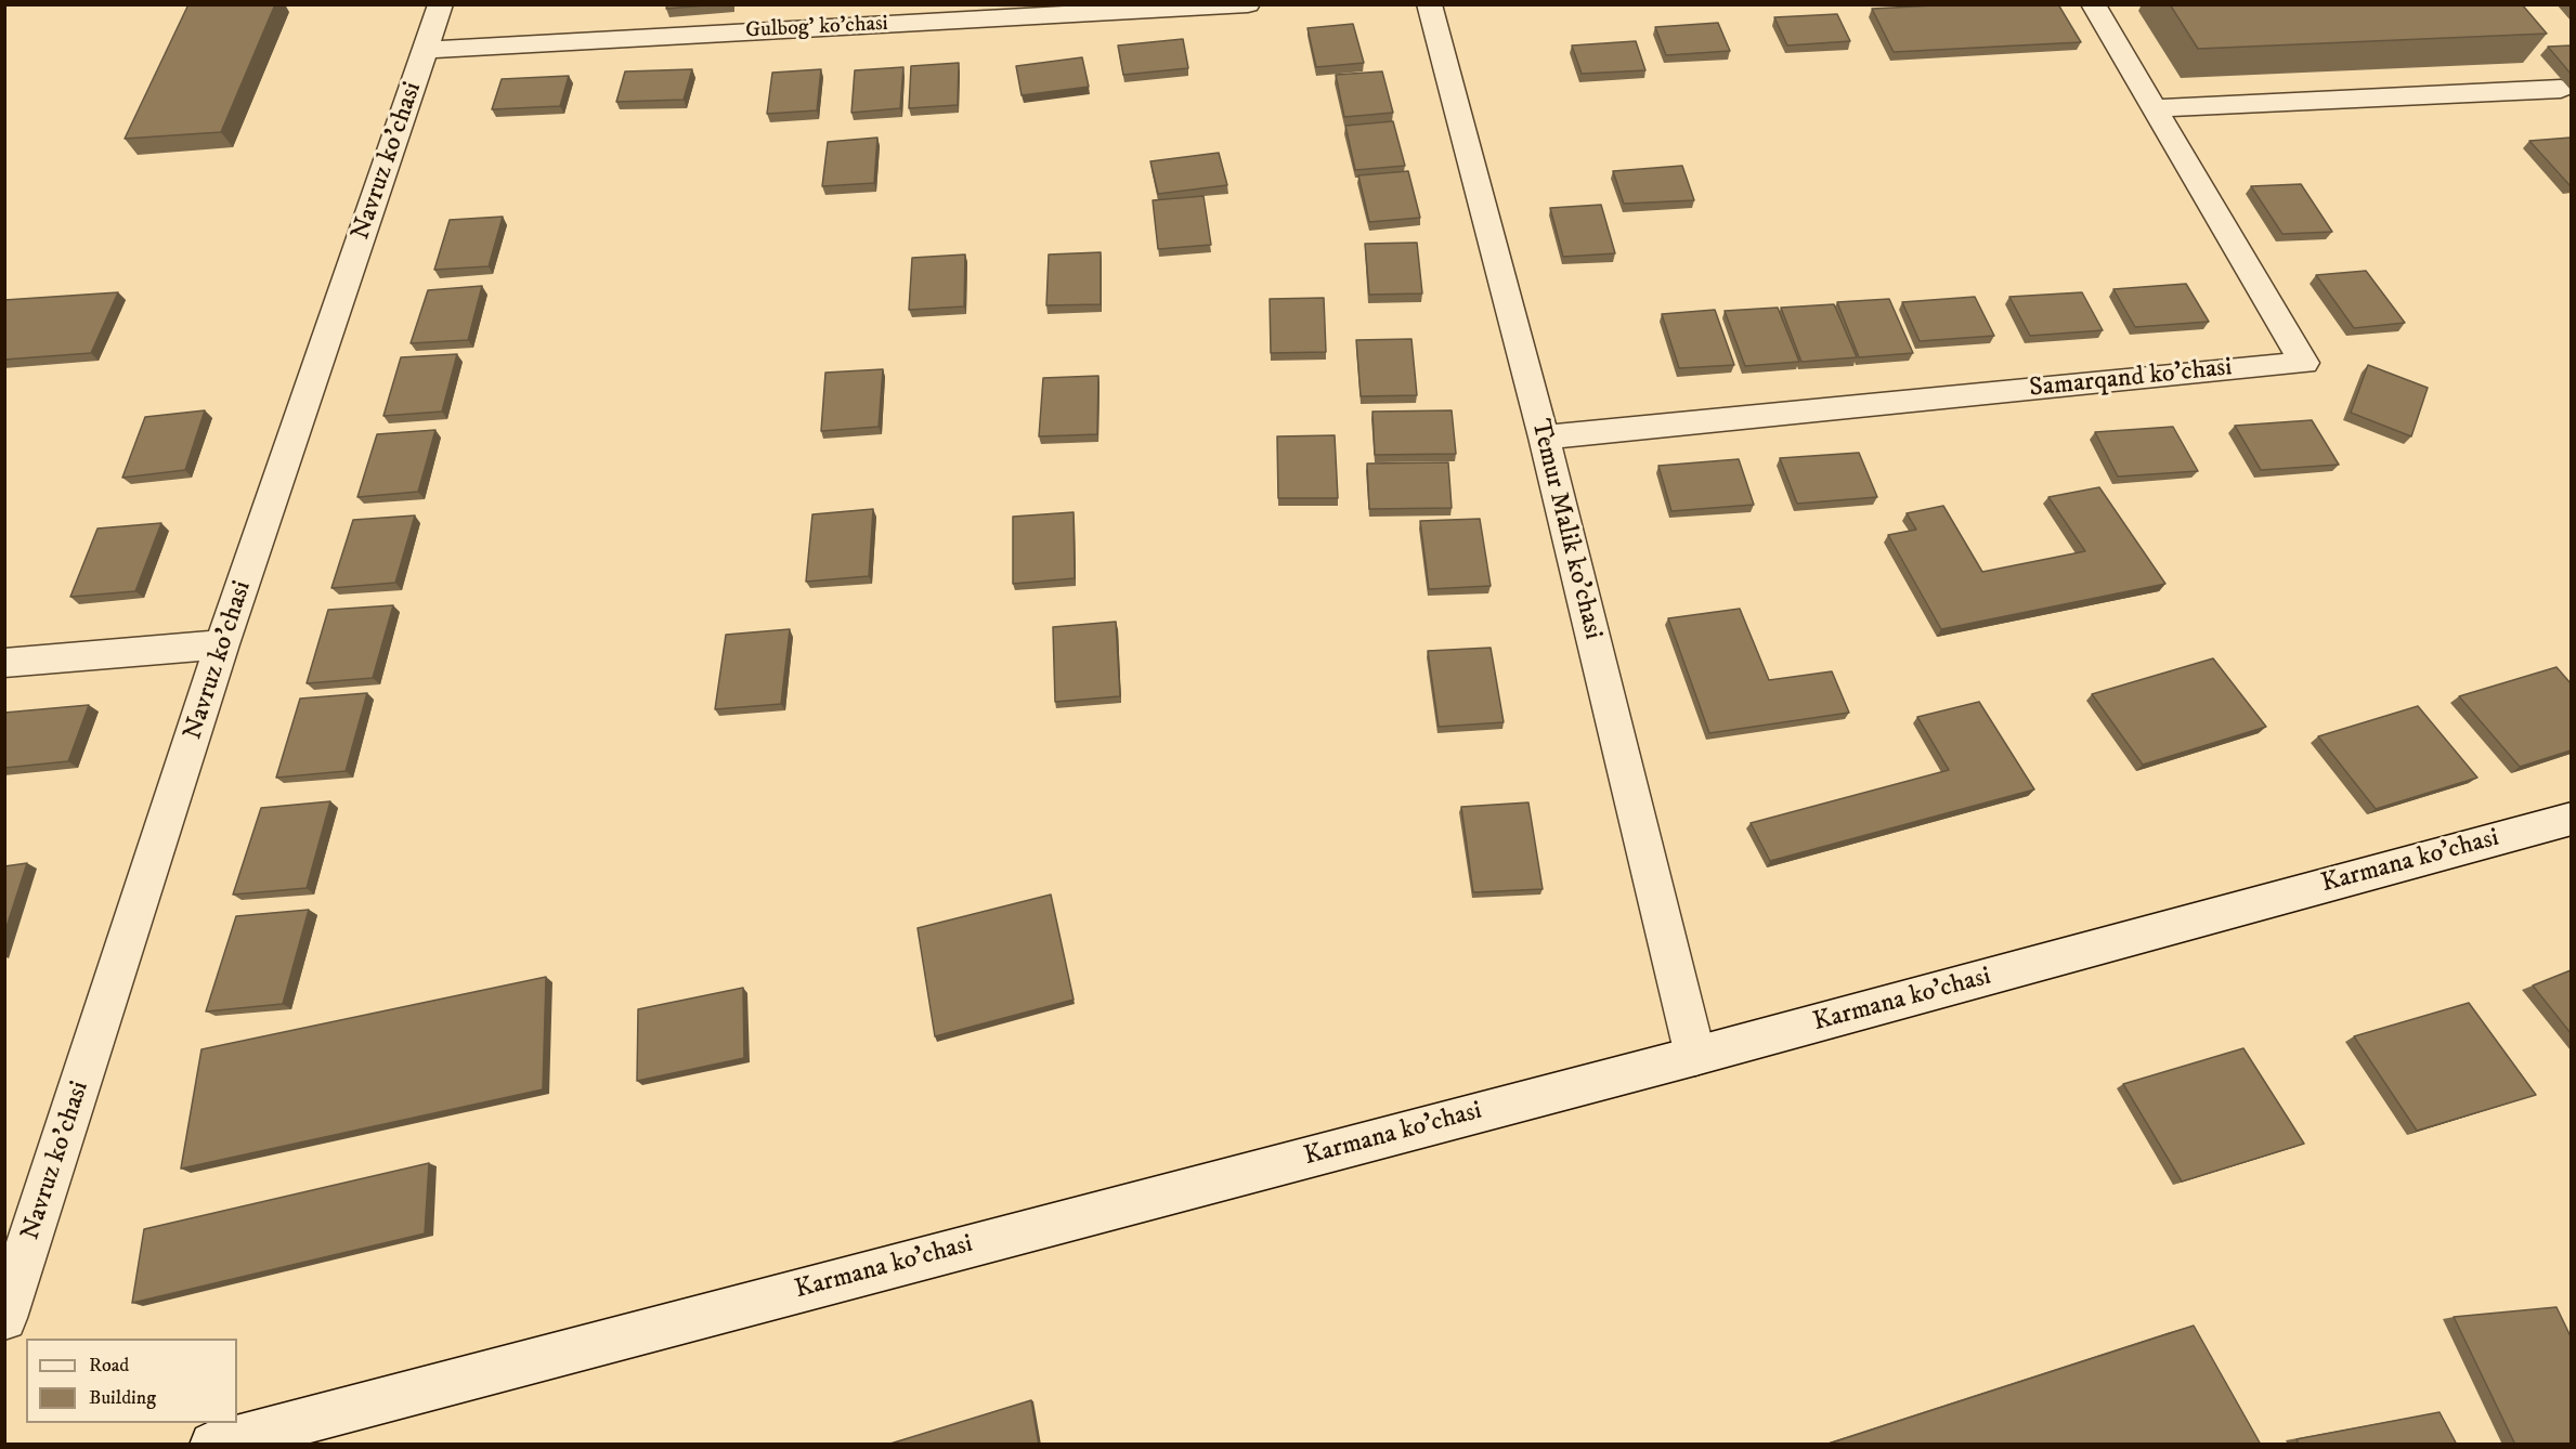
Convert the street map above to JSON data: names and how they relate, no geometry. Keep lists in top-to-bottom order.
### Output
{
  "streets": {
    "street": [
      "Gulbog' ko'chasi",
      "Navruz ko'chasi",
      "Samarqand ko'chasi",
      "Temur Malik ko'chasi",
      "Karmana ko'chasi"
    ]
  },
  "crossings": [
    ["Gulbog' ko'chasi", "Navruz ko'chasi"],
    ["Samarqand ko'chasi", "Temur Malik ko'chasi"],
    ["Temur Malik ko'chasi", "Karmana ko'chasi"]
  ],
  "legend": ["Road", "Building"]
}
